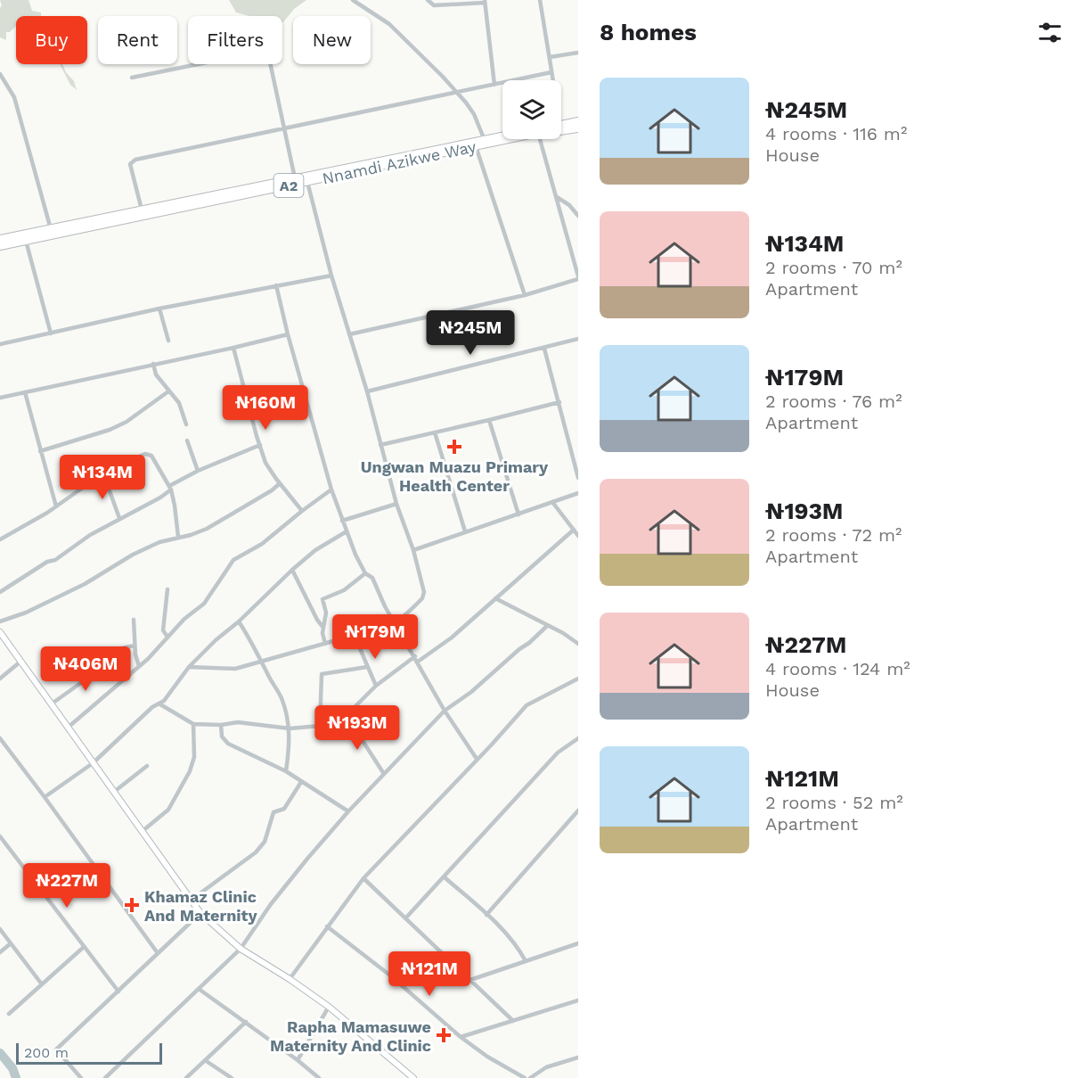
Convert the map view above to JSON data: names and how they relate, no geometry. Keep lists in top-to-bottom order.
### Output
{
  "streets": {
    "highway": ["Nnamdi Azikwe Way", "A2"]
  },
  "places": {
    "health": ["Ungwan Muazu Primary Health Center", "Khamaz Clinic And Maternity", "Rapha Mamasuwe Maternity And Clinic"]
  },
  "scale_bar": "200 m",
  "page": {
    "heading": "8 homes",
    "chip": [
      "Buy",
      "Rent",
      "Filters",
      "New"
    ],
    "list": [
      {
        "name": "₦245M",
        "note": "4 rooms · 116 m² · House"
      },
      {
        "name": "₦134M",
        "note": "2 rooms · 70 m² · Apartment"
      },
      {
        "name": "₦179M",
        "note": "2 rooms · 76 m² · Apartment"
      },
      {
        "name": "₦193M",
        "note": "2 rooms · 72 m² · Apartment"
      },
      {
        "name": "₦227M",
        "note": "4 rooms · 124 m² · House"
      },
      {
        "name": "₦121M",
        "note": "2 rooms · 52 m² · Apartment"
      }
    ],
    "price": [
      "₦245M",
      "₦160M",
      "₦134M",
      "₦179M",
      "₦406M",
      "₦193M",
      "₦227M",
      "₦121M"
    ],
    "scale": "200 m"
  }
}
